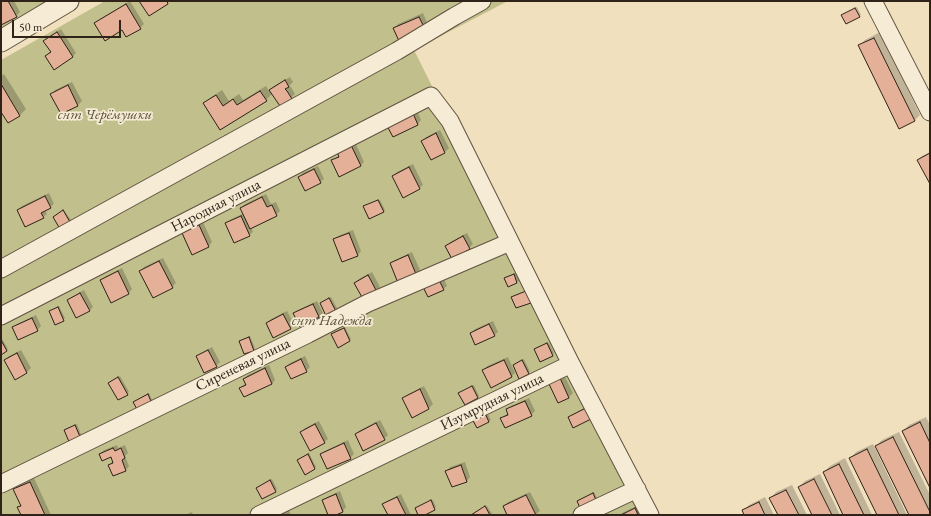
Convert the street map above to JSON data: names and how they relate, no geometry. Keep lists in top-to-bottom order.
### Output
{
  "streets": {
    "street": ["Народная улица", "Сиреневая улица", "Изумрудная улица"]
  },
  "crossings": [
    ["Народная улица", "Сиреневая улица"]
  ],
  "parks": ["снт Черёмушки", "снт Надежда"],
  "scale_bar": "50 m"
}
